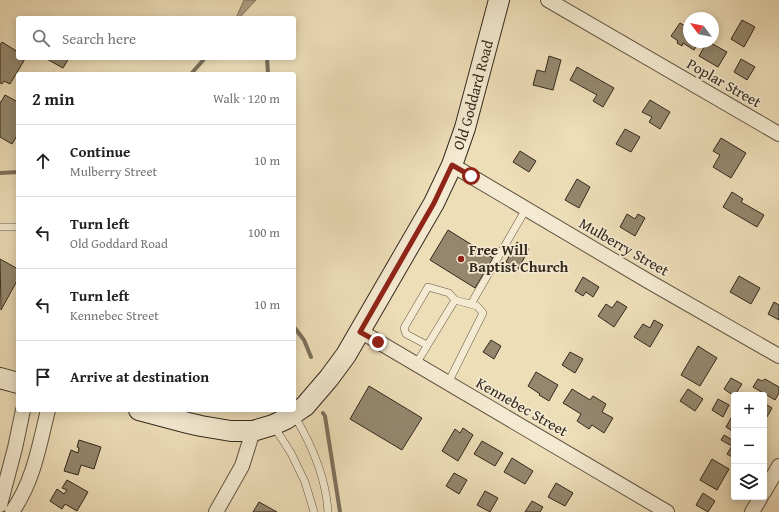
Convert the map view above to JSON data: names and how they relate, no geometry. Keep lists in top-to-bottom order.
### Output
{
  "streets": {
    "street": [
      "Poplar Street",
      "Old Goddard Road",
      "Mulberry Street",
      "Kennebec Street"
    ]
  },
  "crossings": [
    ["Old Goddard Road", "Mulberry Street"],
    ["Old Goddard Road", "Kennebec Street"]
  ],
  "places": ["Free Will Baptist Church"],
  "north": "top left",
  "page": {
    "search": "Search here",
    "heading": ["2 min", "Walk · 120 m"],
    "list": [
      ["Continue", "Mulberry Street", "10 m"],
      ["Turn left", "Old Goddard Road", "100 m"],
      ["Turn left", "Kennebec Street", "10 m"],
      "Arrive at destination"
    ],
    "map_buttons": ["+", "−"]
  }
}
